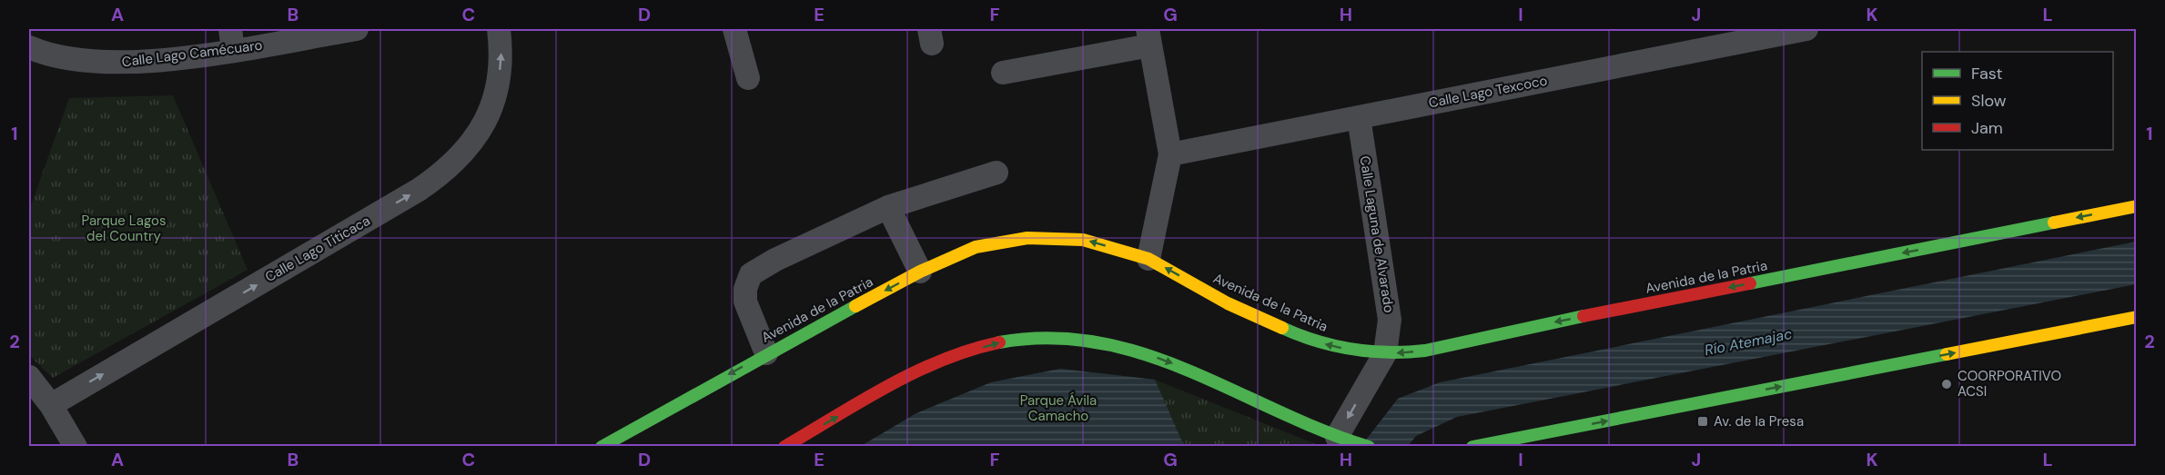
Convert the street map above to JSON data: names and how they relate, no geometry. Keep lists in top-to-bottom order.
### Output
{
  "streets": {
    "main road": ["Avenida de la Patria"],
    "street": [
      "Calle Lago Camécuaro",
      "Calle Lago Texcoco",
      "Calle Laguna de Alvarado",
      "Calle Lago Titicaca"
    ]
  },
  "crossings": [
    ["Calle Lago Texcoco", "Calle Laguna de Alvarado"],
    ["Calle Laguna de Alvarado", "Avenida de la Patria"]
  ],
  "one_way": ["Calle Lago Titicaca"],
  "water": ["Río Atemajac"],
  "parks": ["Parque Lagos del Country", "Parque Ávila Camacho"],
  "places": {
    "other": ["COORPORATIVO ACSI"],
    "transit": ["Av. de la Presa"]
  },
  "legend": ["Fast", "Slow", "Jam"],
  "grid": {
    "columns": [
      "A",
      "B",
      "C",
      "D",
      "E",
      "F",
      "G",
      "H",
      "I",
      "J",
      "K",
      "L"
    ],
    "rows": ["1", "2"]
  }
}
